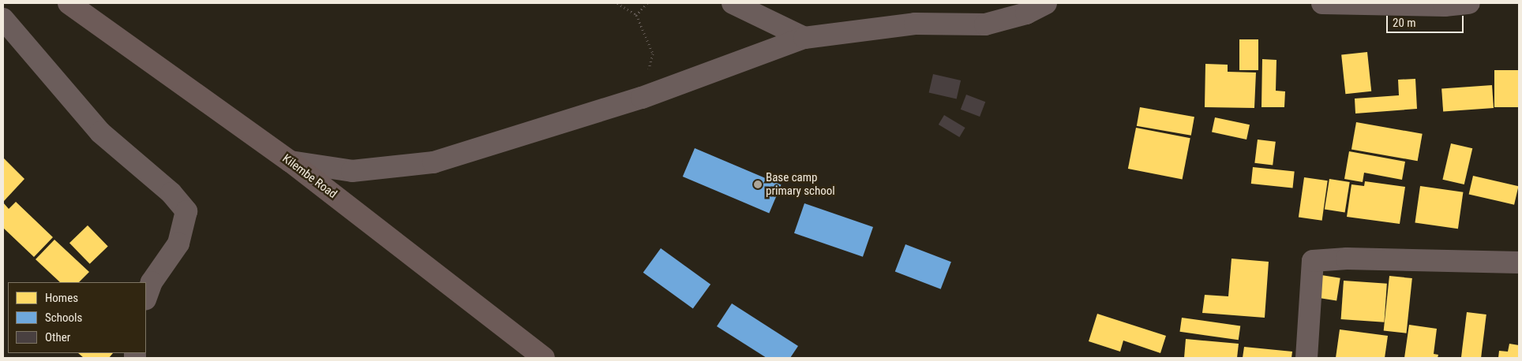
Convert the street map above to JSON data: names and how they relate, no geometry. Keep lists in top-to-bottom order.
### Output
{
  "streets": {
    "main road": ["Kilembe Road"]
  },
  "places": ["Base camp primary school"],
  "legend": ["Homes", "Schools", "Other"],
  "scale_bar": "20 m"
}
